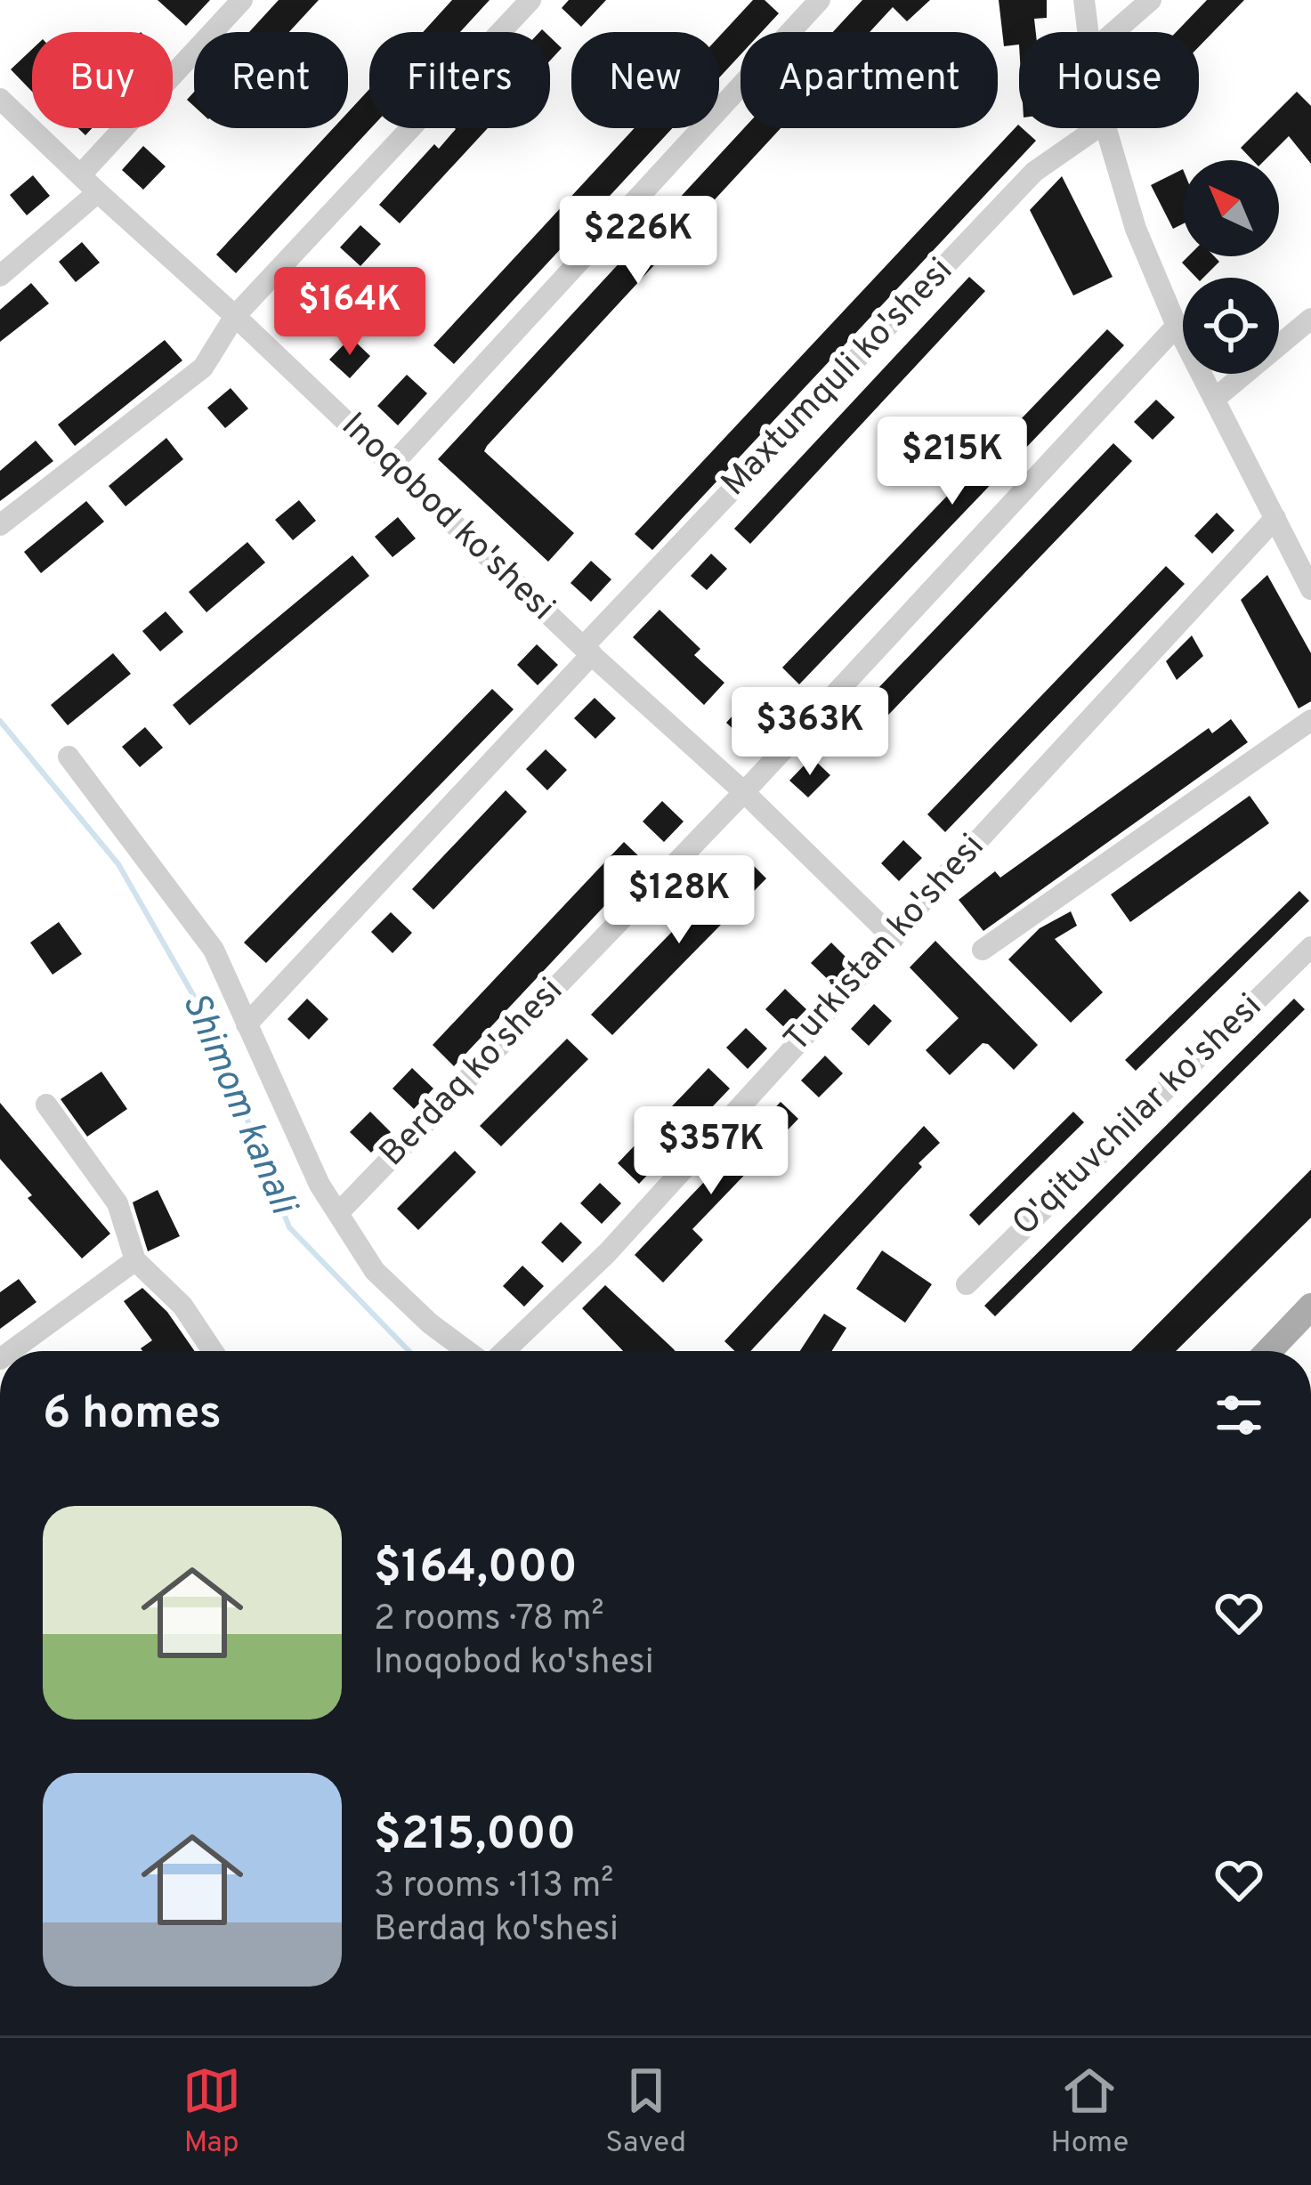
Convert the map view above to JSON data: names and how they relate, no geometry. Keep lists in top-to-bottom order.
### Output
{
  "streets": {
    "street": [
      "Maxtumquli ko'shesi",
      "Inoqobod ko'shesi",
      "Turkistan ko'shesi",
      "Berdaq ko'shesi",
      "O'qituvchilar ko'shesi"
    ]
  },
  "crossings": [
    ["Maxtumquli ko'shesi", "Inoqobod ko'shesi"],
    ["Inoqobod ko'shesi", "Turkistan ko'shesi"],
    ["Inoqobod ko'shesi", "Berdaq ko'shesi"]
  ],
  "water": ["Shimom kanali"],
  "north": "top left",
  "page": {
    "chip": [
      "Buy",
      "Rent",
      "Filters",
      "New",
      "Apartment",
      "House"
    ],
    "price": [
      "$226K",
      "$164K",
      "$215K",
      "$363K",
      "$128K",
      "$357K"
    ],
    "heading": "6 homes",
    "list": [
      {
        "name": "$164,000",
        "note": "2 rooms · 78 m² · Inoqobod ko'shesi"
      },
      {
        "name": "$215,000",
        "note": "3 rooms · 113 m² · Berdaq ko'shesi"
      }
    ],
    "tabs": ["Map", "Saved", "Home"]
  }
}
